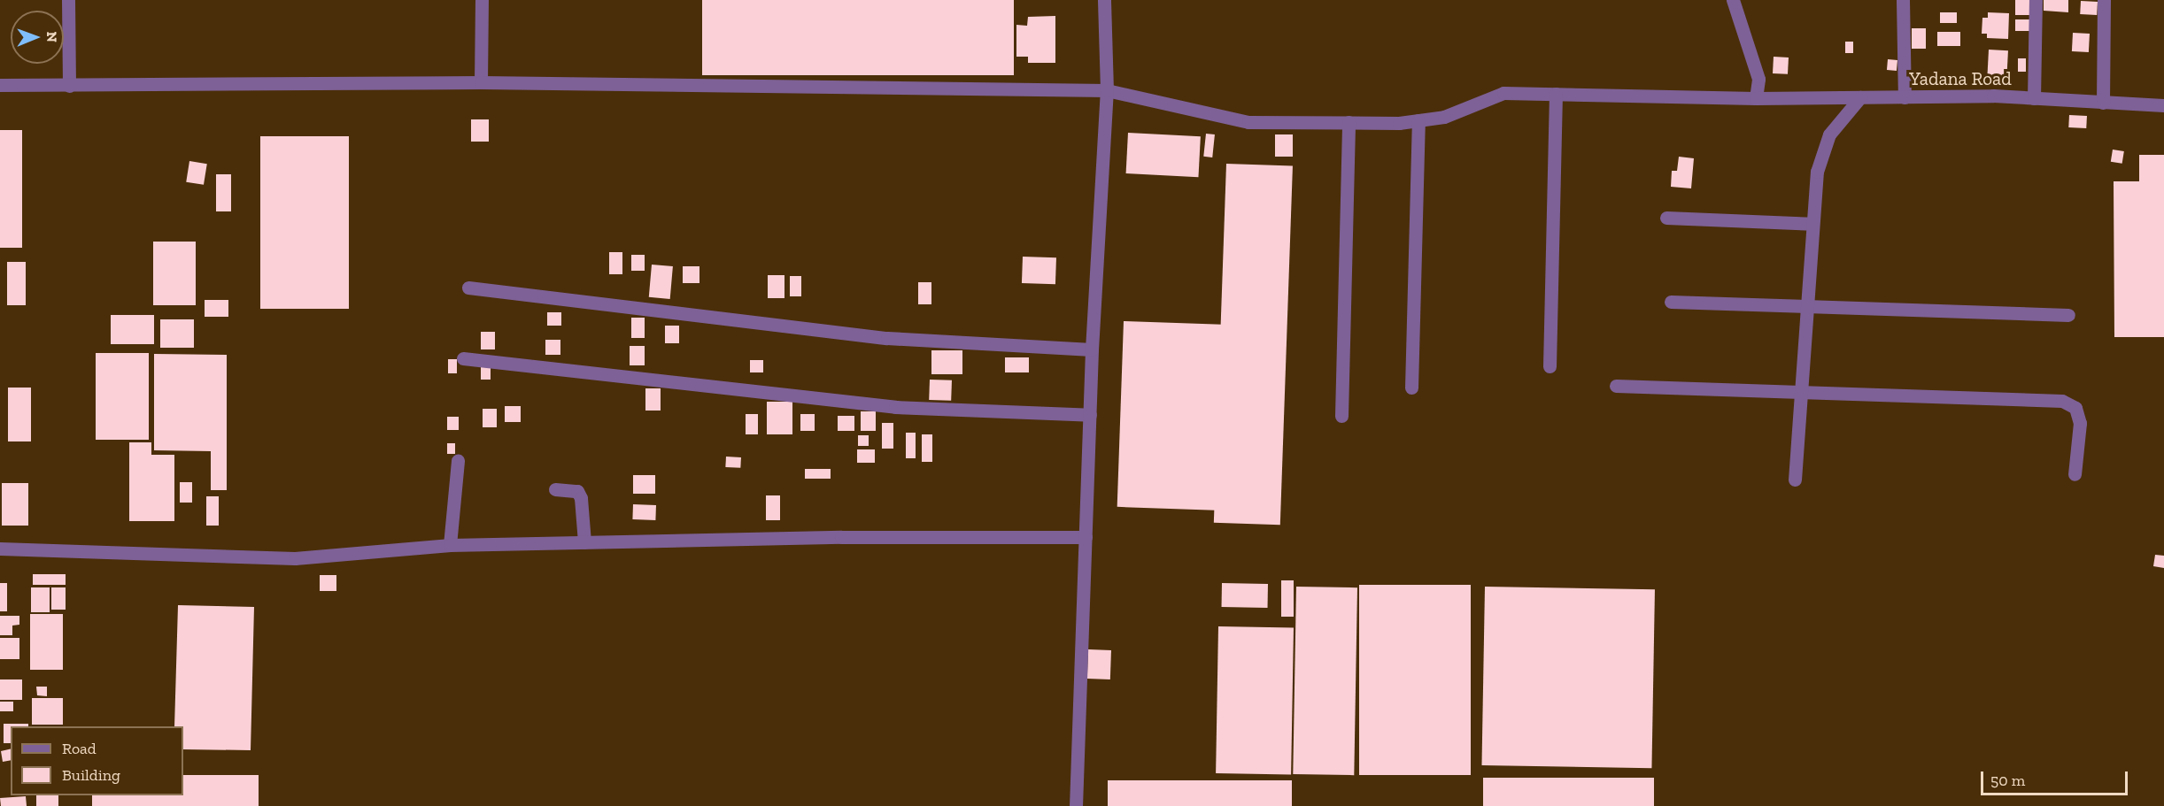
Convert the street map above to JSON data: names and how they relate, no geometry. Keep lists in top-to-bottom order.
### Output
{
  "streets": {
    "street": ["Yadana Road"]
  },
  "legend": ["Road", "Building"],
  "scale_bar": "50 m",
  "north": "right"
}
